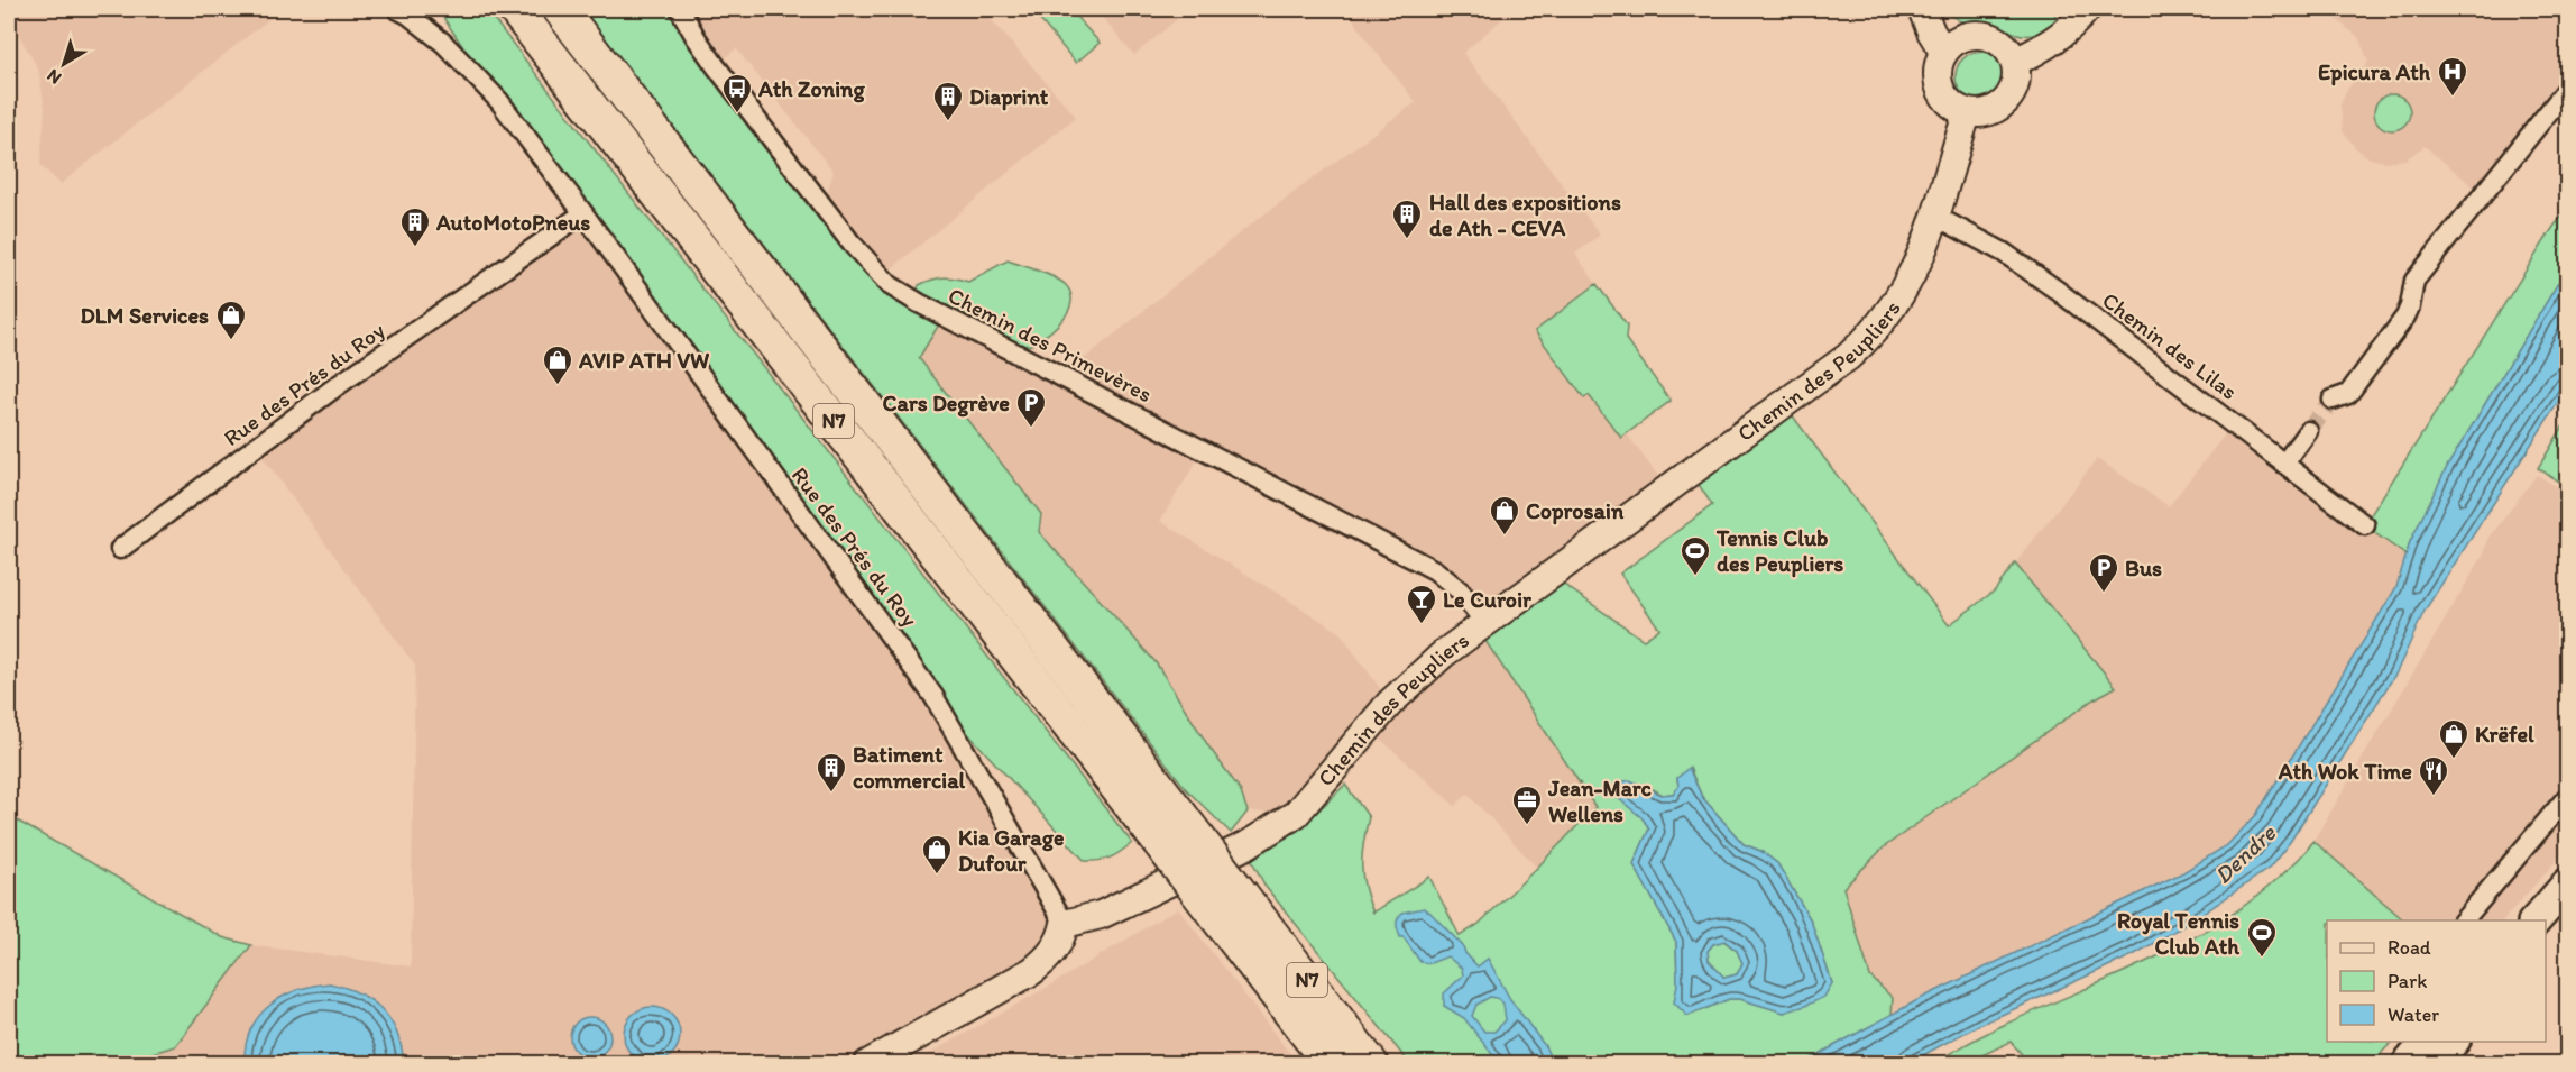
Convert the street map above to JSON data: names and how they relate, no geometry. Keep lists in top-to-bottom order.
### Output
{
  "streets": {
    "highway": ["N7"],
    "street": [
      "Chemin des Primevères",
      "Chemin des Lilas",
      "Chemin des Peupliers",
      "Rue des Prés du Roy"
    ]
  },
  "crossings": [
    ["Chemin des Primevères", "Chemin des Peupliers"],
    ["Chemin des Lilas", "Chemin des Peupliers"],
    ["Chemin des Peupliers", "Rue des Prés du Roy"]
  ],
  "water": ["Dendre"],
  "places": {
    "hospital": ["Epicura Ath"],
    "bus stop": ["Ath Zoning"],
    "building": [
      "Diaprint",
      "Hall des expositions de Ath - CEVA",
      "AutoMotoPneus",
      "Batiment commercial"
    ],
    "shop": [
      "DLM Services",
      "AVIP ATH VW",
      "Coprosain",
      "Krëfel",
      "Kia Garage Dufour"
    ],
    "parking": ["Cars Degrève", "Bus"],
    "sports": ["Tennis Club des Peupliers", "Royal Tennis Club Ath"],
    "bar": ["Le Curoir"],
    "restaurant": ["Ath Wok Time"],
    "office": ["Jean-Marc Wellens"]
  },
  "legend": ["Road", "Park", "Water"],
  "north": "bottom left"
}
